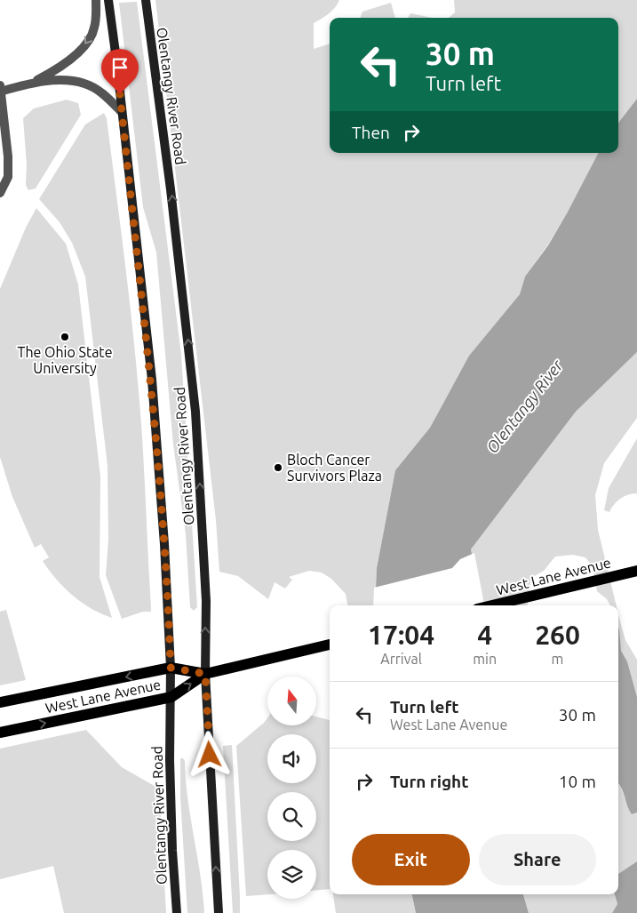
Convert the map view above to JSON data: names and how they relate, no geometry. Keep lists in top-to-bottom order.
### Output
{
  "streets": {
    "main road": ["Olentangy River Road", "West Lane Avenue"]
  },
  "crossings": [
    ["Olentangy River Road", "West Lane Avenue"]
  ],
  "water": ["Olentangy River"],
  "places": ["The Ohio State University", "Bloch Cancer Survivors Plaza"],
  "north": "top",
  "page": {
    "turn": ["30 m", "Turn left"],
    "then": "Then",
    "eta": [
      "17:04",
      "Arrival",
      "4",
      "min",
      "260",
      "m"
    ],
    "list": [
      {
        "name": "Turn left",
        "note": "West Lane Avenue",
        "value": "30 m"
      },
      {
        "name": "Turn right",
        "value": "10 m"
      }
    ],
    "buttons": ["Exit", "Share"]
  }
}
